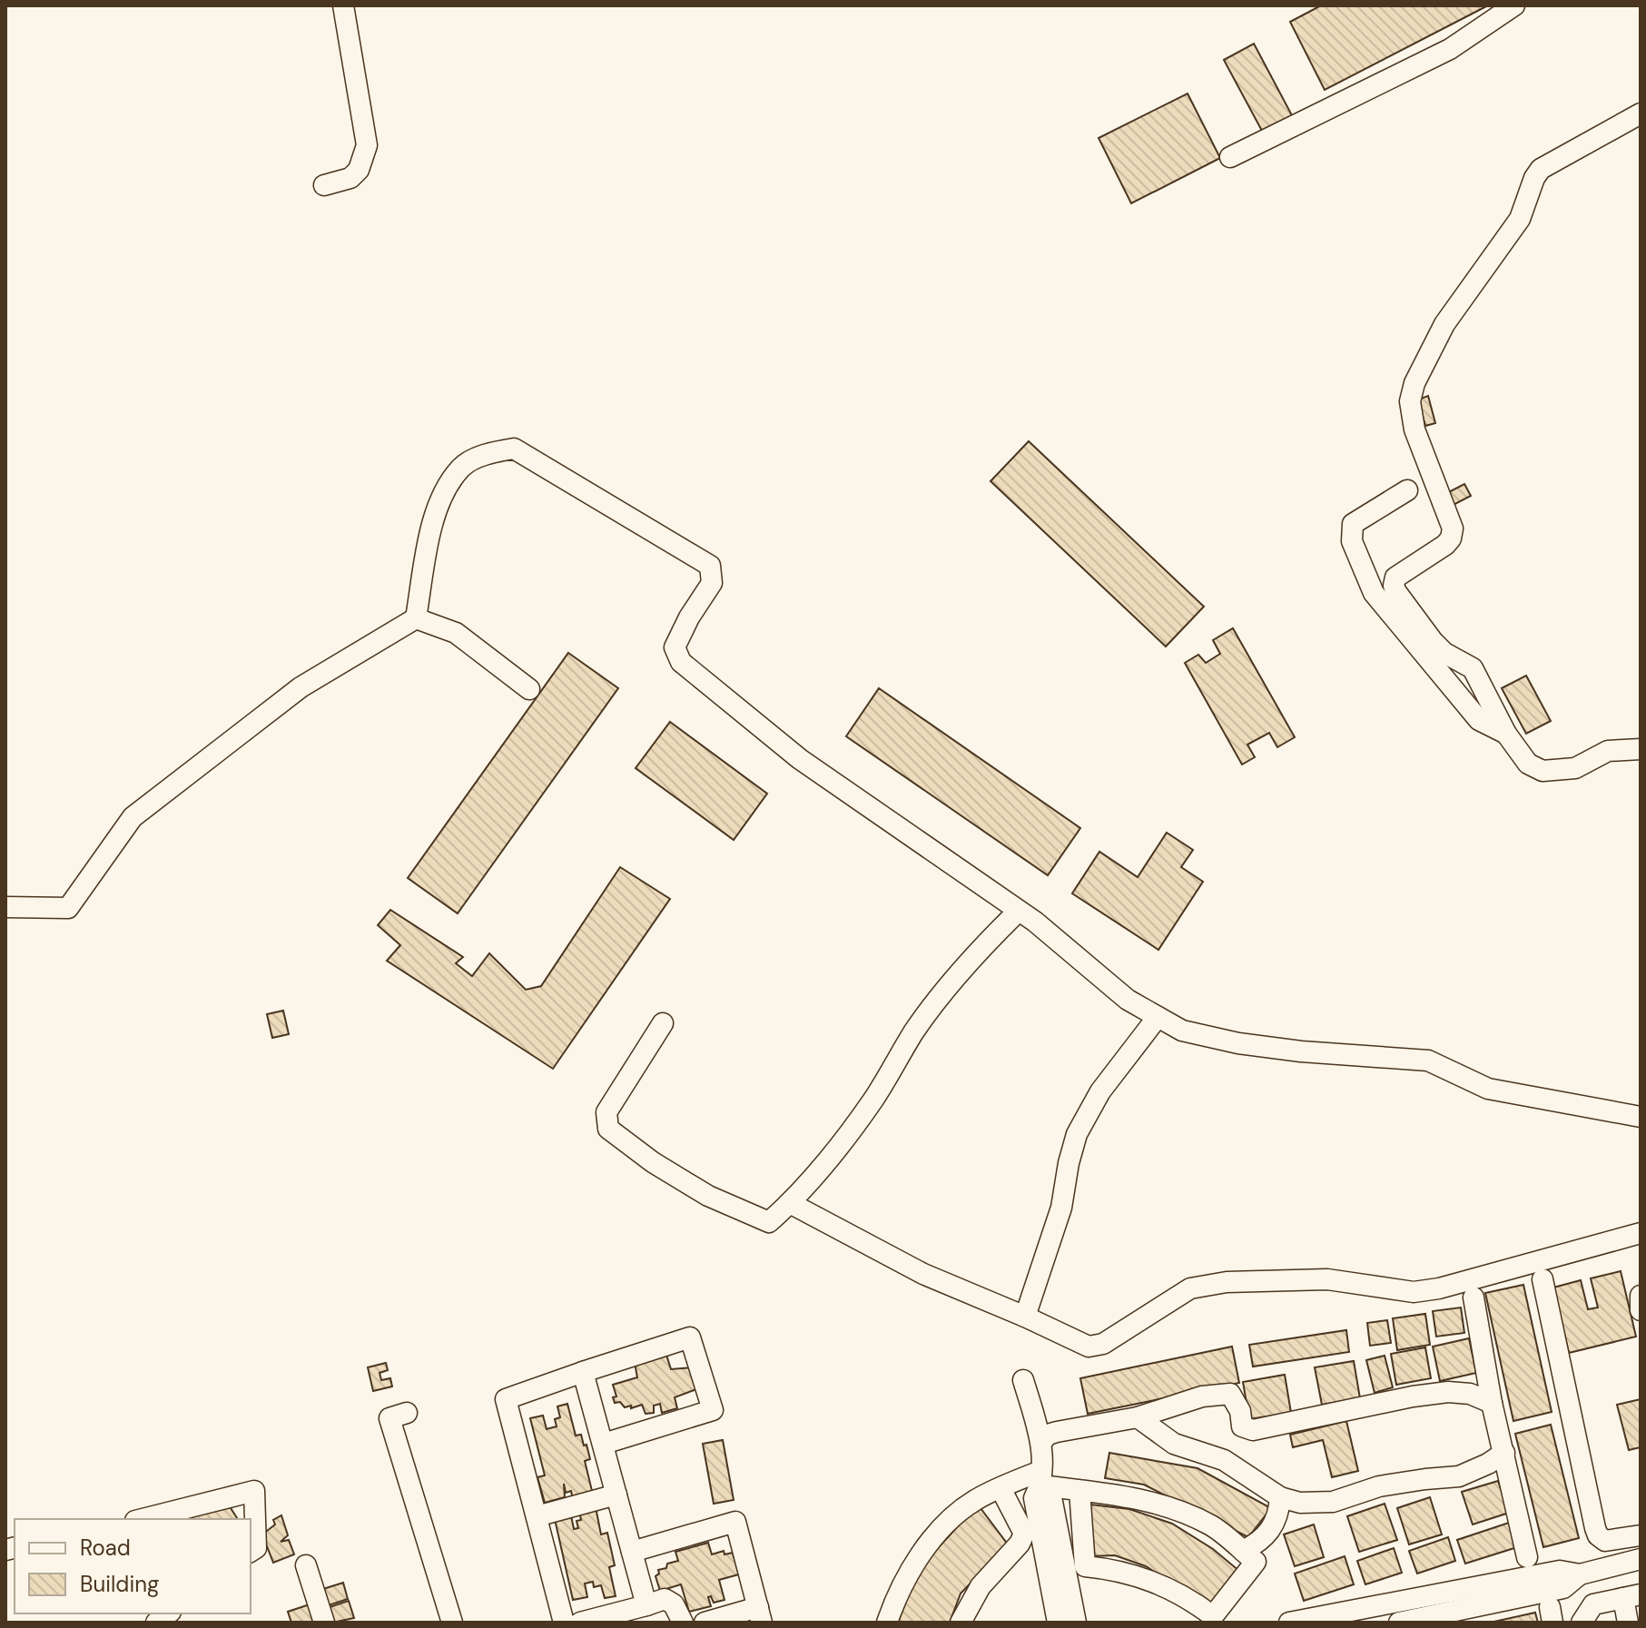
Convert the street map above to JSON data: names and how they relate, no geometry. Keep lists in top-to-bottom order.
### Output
{
  "legend": ["Road", "Building"]
}
